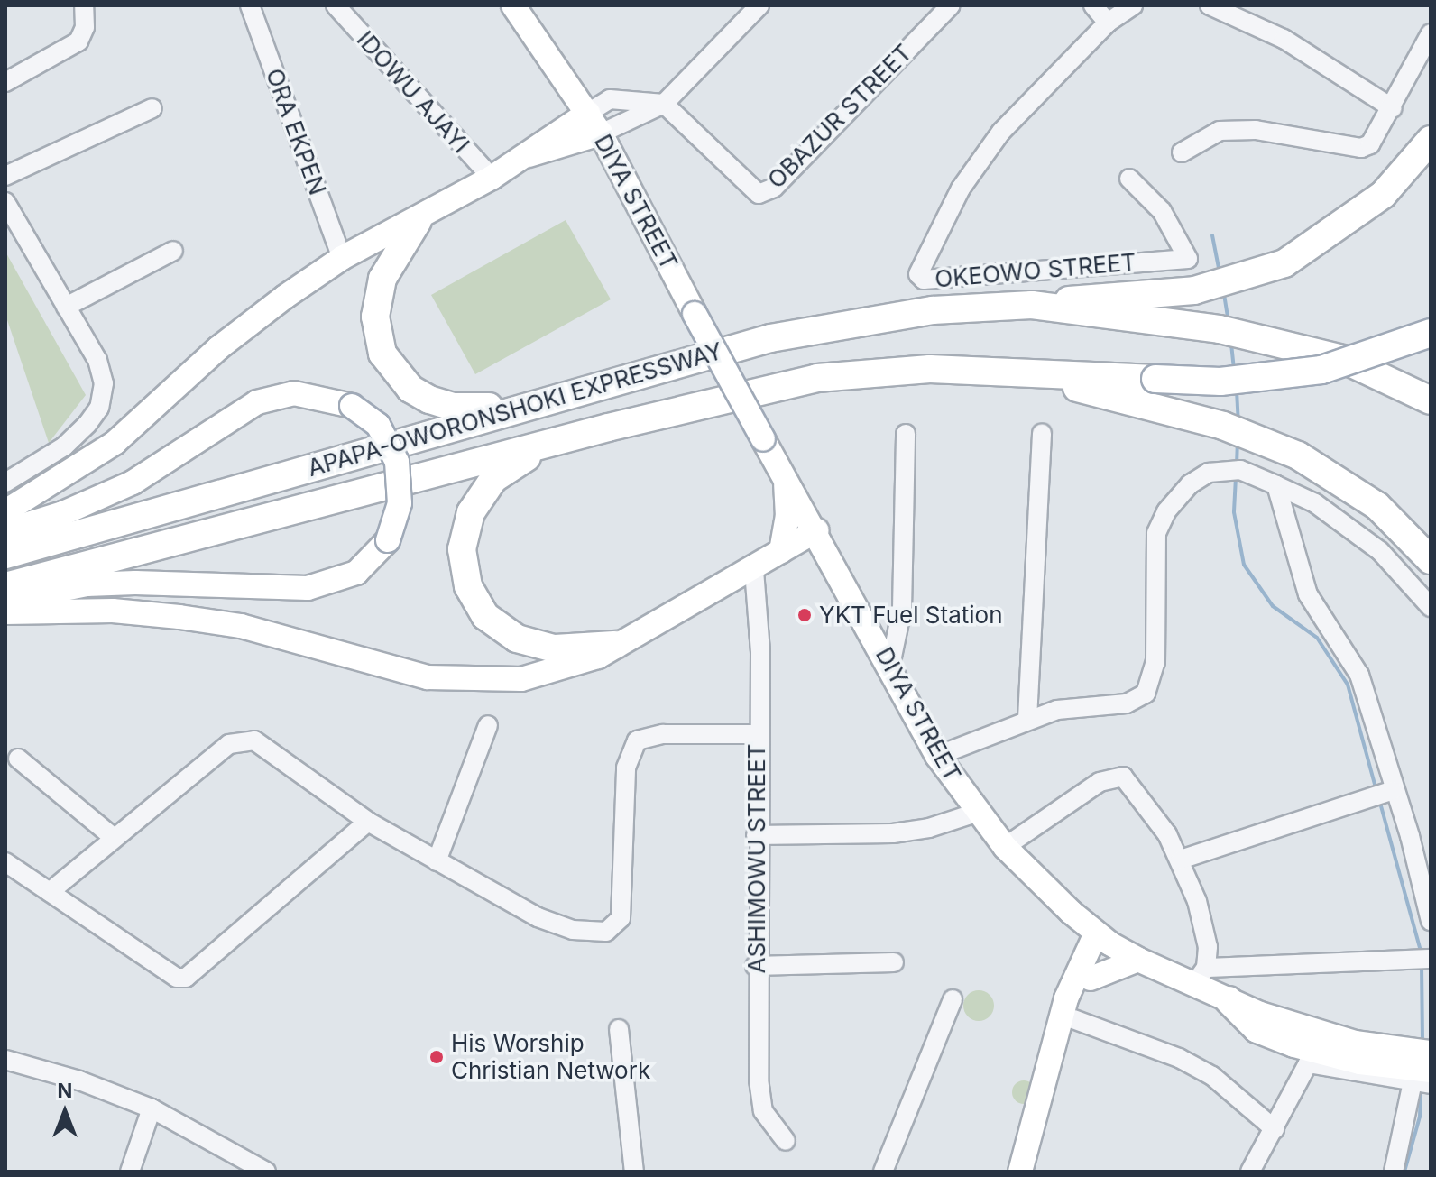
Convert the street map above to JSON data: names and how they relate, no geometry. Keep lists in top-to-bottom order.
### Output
{
  "streets": {
    "highway": ["APAPA-OWORONSHOKI EXPRESSWAY"],
    "main road": ["DIYA STREET"],
    "street": [
      "IDOWU AJAYI",
      "OBAZUR STREET",
      "ORA EKPEN",
      "OKEOWO STREET",
      "ASHIMOWU STREET"
    ]
  },
  "places": ["YKT Fuel Station", "His Worship Christian Network"],
  "north": "top"
}
